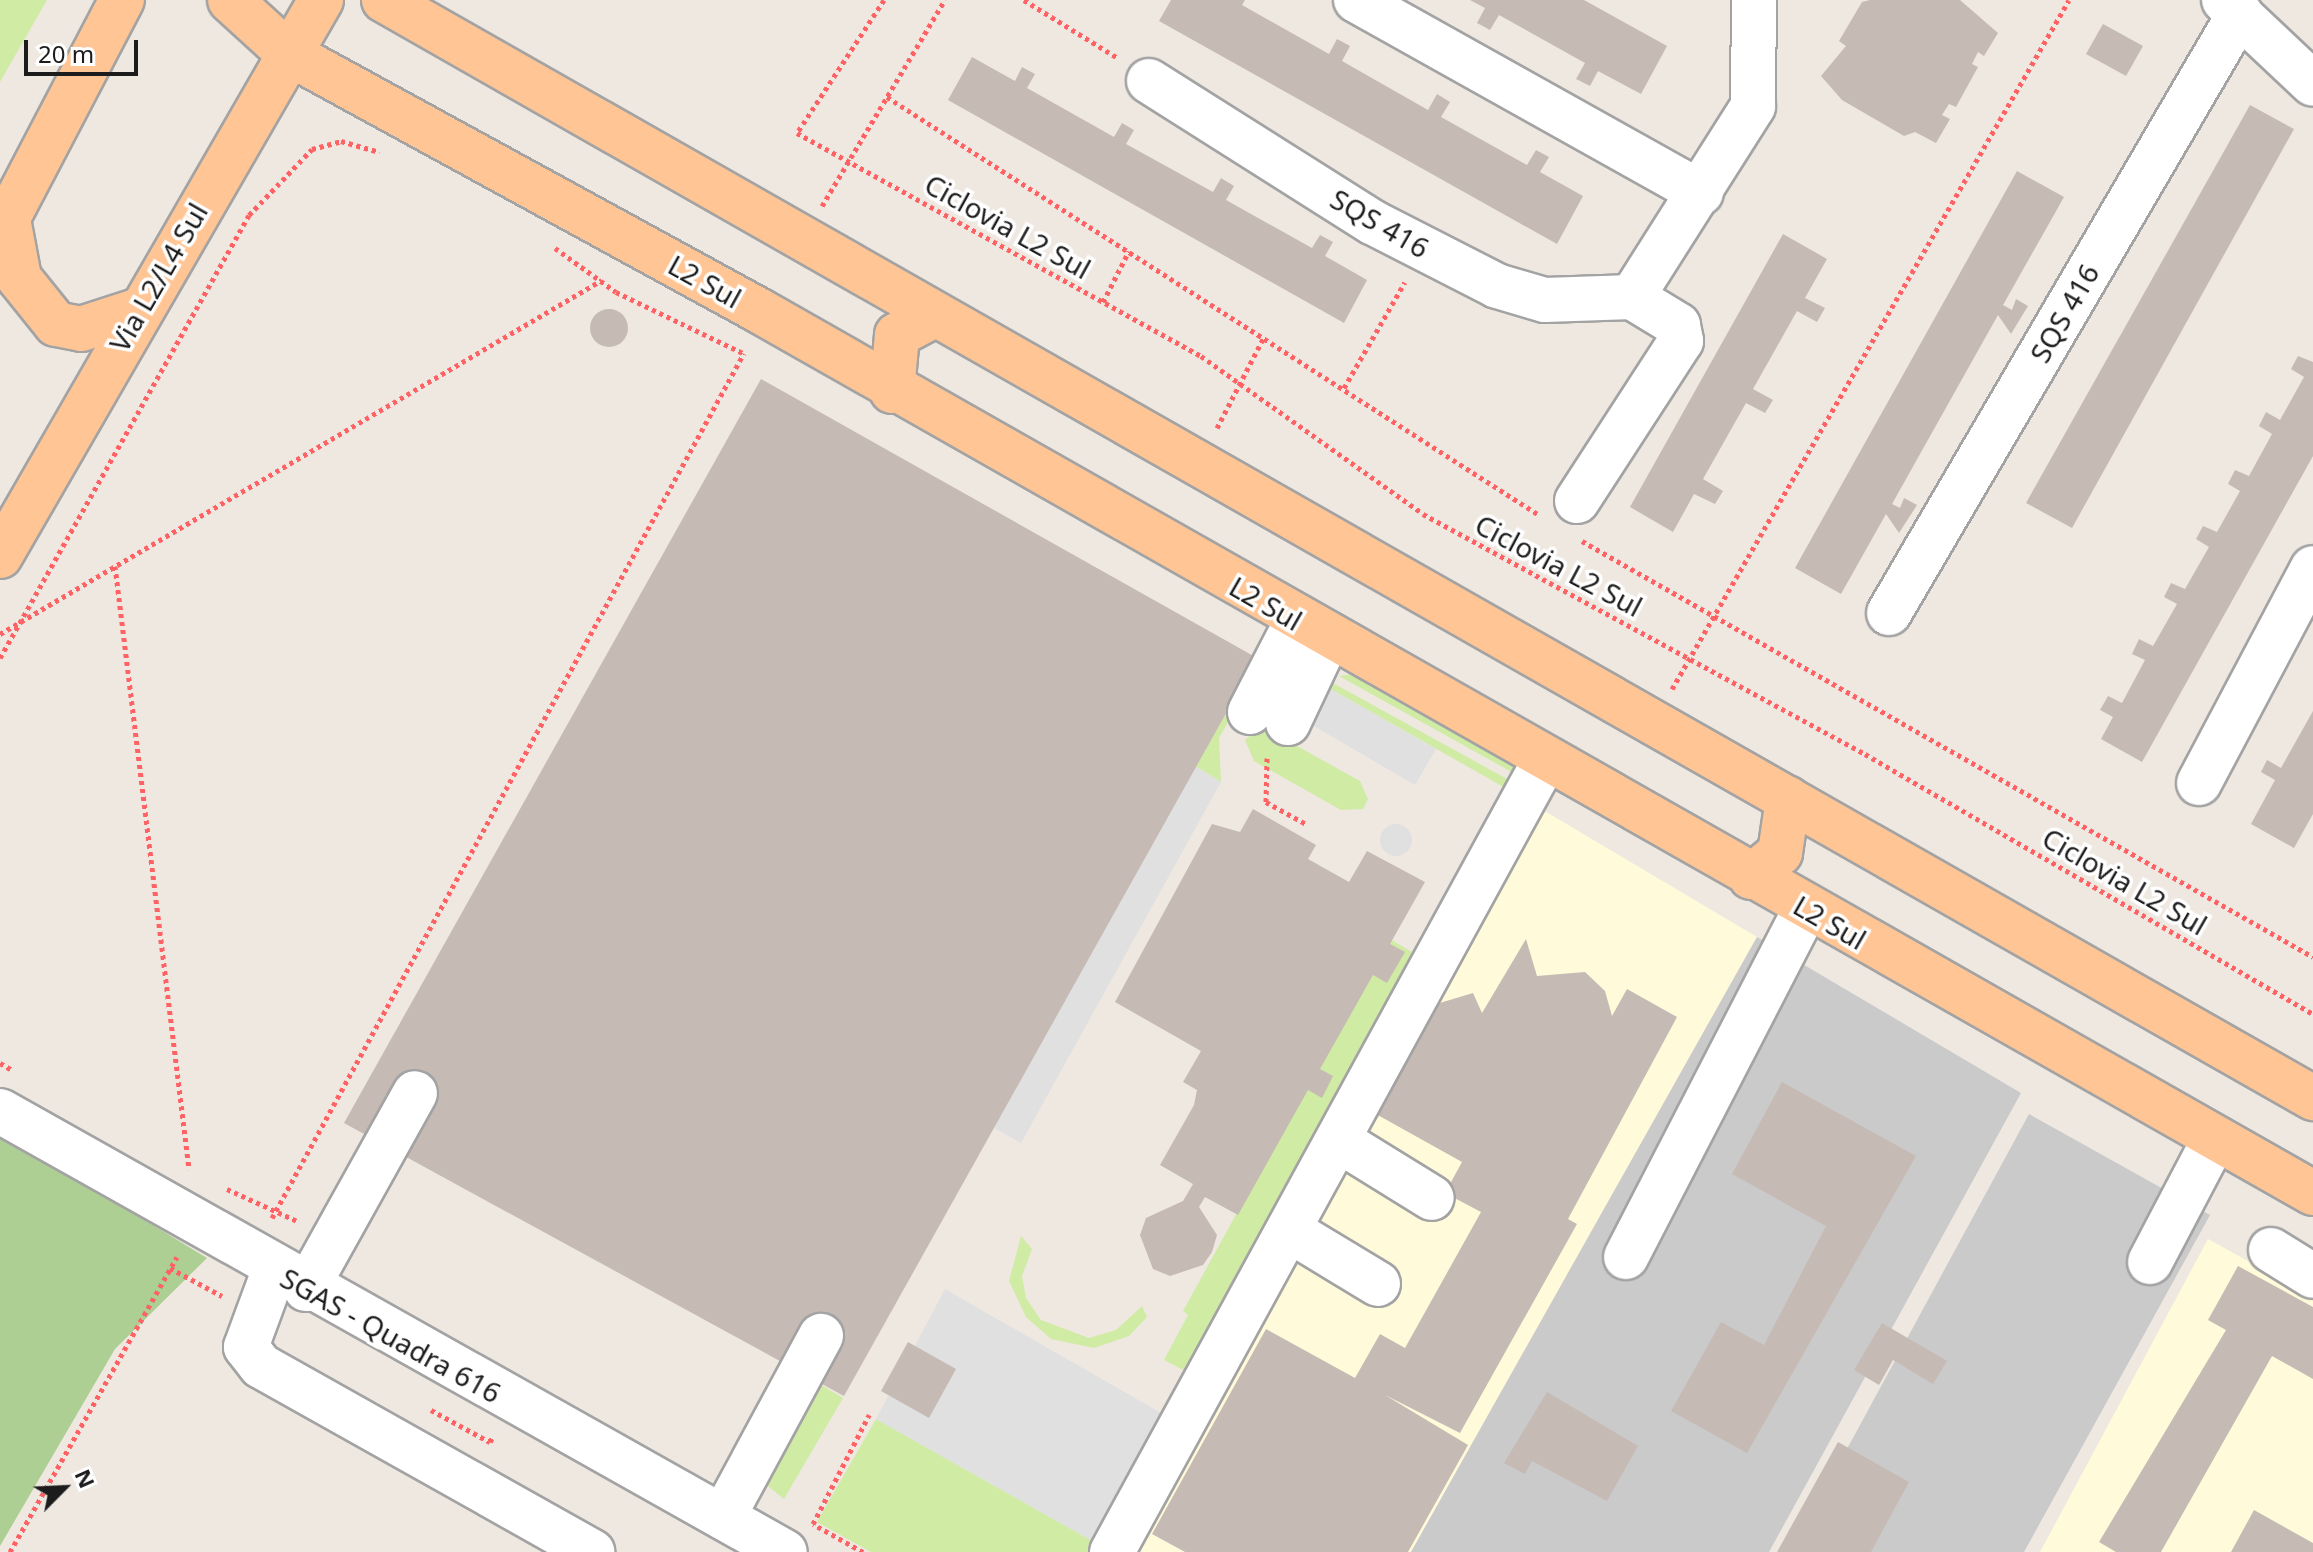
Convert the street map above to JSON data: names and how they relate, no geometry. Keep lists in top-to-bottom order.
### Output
{
  "streets": {
    "main road": ["Via L2/L4 Sul", "L2 Sul"],
    "street": ["SQS 416", "SGAS - Quadra 616"],
    "path": ["Ciclovia L2 Sul"]
  },
  "crossings": [
    ["Via L2/L4 Sul", "L2 Sul"]
  ],
  "scale_bar": "20 m",
  "north": "top right"
}
